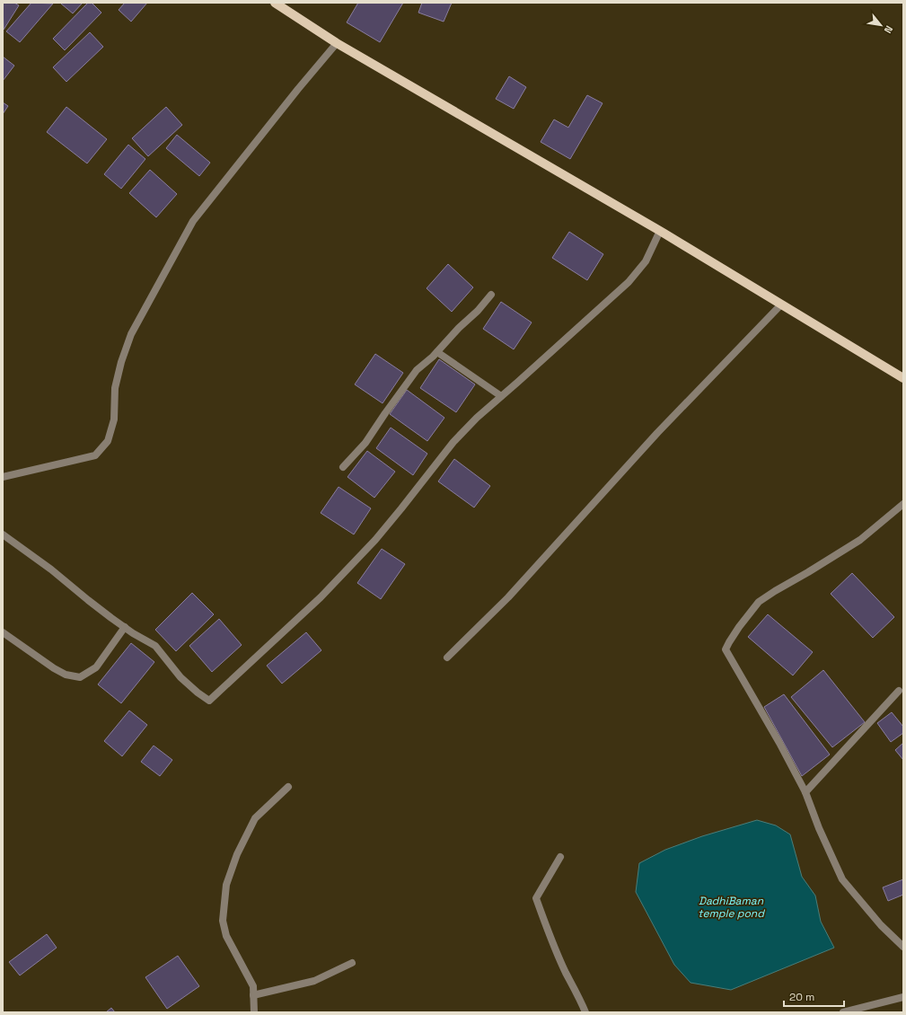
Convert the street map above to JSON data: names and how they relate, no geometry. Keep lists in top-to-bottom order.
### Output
{
  "water": ["DadhiBaman temple pond"],
  "scale_bar": "20 m",
  "north": "bottom right"
}
